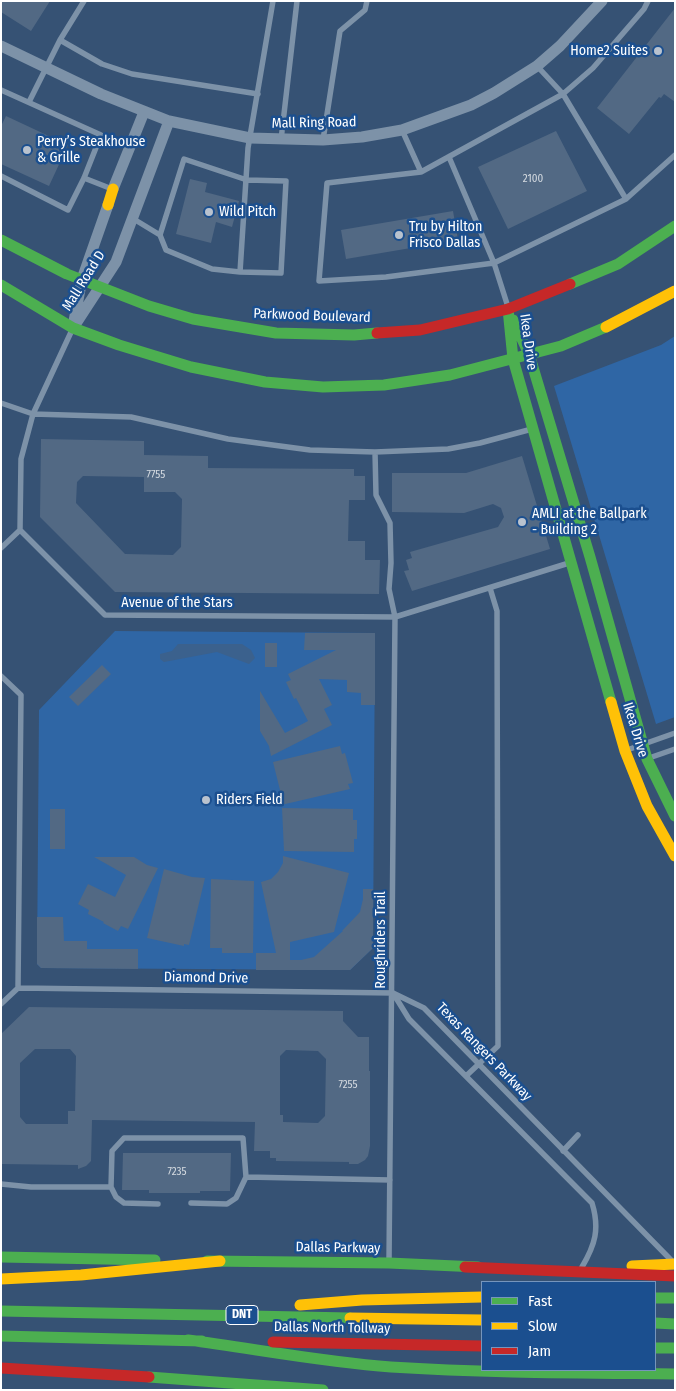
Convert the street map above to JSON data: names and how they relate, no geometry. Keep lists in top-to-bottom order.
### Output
{
  "streets": {
    "main road": [
      "Mall Road D",
      "Parkwood Boulevard",
      "Ikea Drive",
      "Dallas Parkway",
      "DNT",
      "Dallas North Tollway"
    ],
    "street": ["Mall Ring Road"],
    "lane": [
      "Avenue of the Stars",
      "Roughriders Trail",
      "Diamond Drive",
      "Texas Rangers Parkway"
    ]
  },
  "crossings": [
    ["Mall Ring Road", "Mall Road D"],
    ["Mall Road D", "Parkwood Boulevard"],
    ["Parkwood Boulevard", "Ikea Drive"],
    ["Ikea Drive", "Avenue of the Stars"],
    ["Avenue of the Stars", "Roughriders Trail"],
    ["Roughriders Trail", "Diamond Drive"],
    ["Roughriders Trail", "Texas Rangers Parkway"],
    ["Roughriders Trail", "Dallas Parkway"],
    ["Diamond Drive", "Texas Rangers Parkway"],
    ["Texas Rangers Parkway", "Dallas Parkway"]
  ],
  "places": [
    "Home2 Suites",
    "Perry’s Steakhouse & Grille",
    "Wild Pitch",
    "Tru by Hilton Frisco Dallas",
    "AMLI at the Ballpark - Building 2",
    "Riders Field"
  ],
  "house_numbers": [
    "2100",
    "7755",
    "7255",
    "7235"
  ],
  "legend": ["Fast", "Slow", "Jam"]
}
